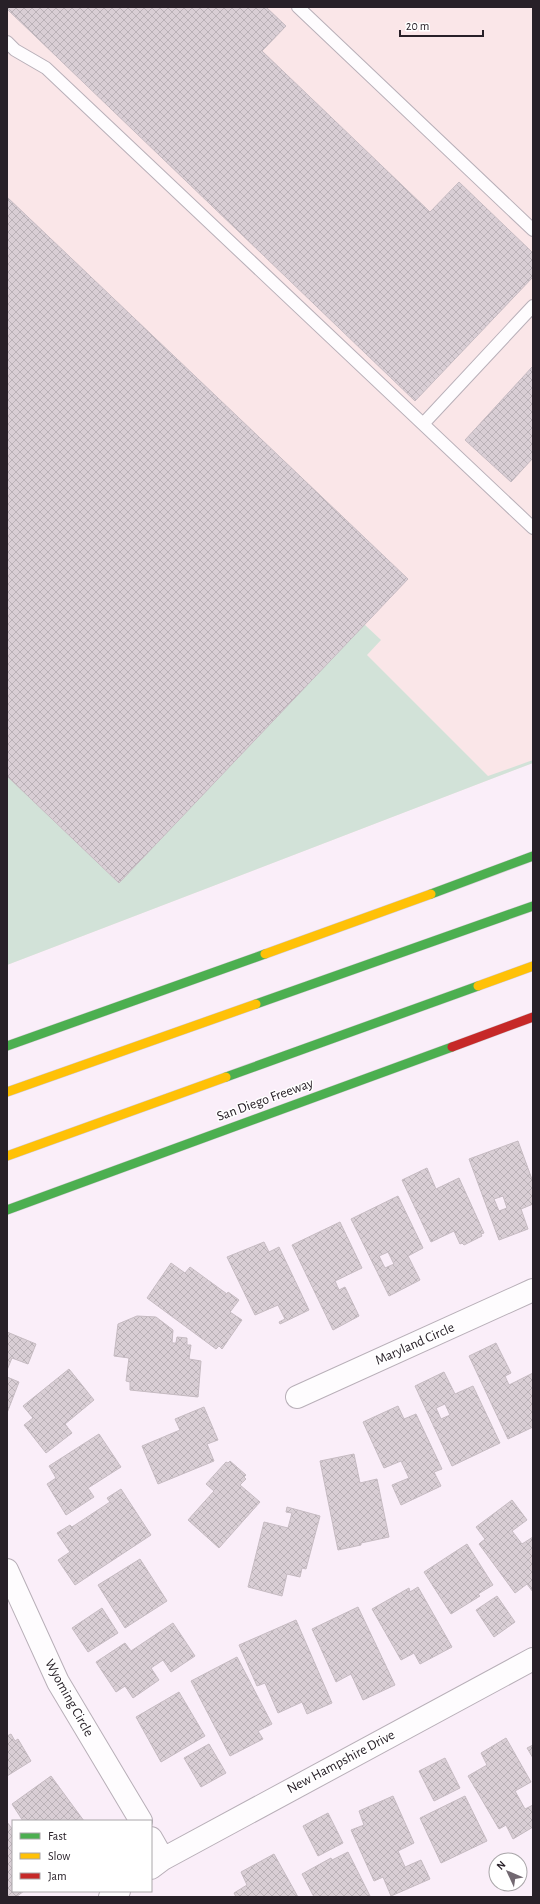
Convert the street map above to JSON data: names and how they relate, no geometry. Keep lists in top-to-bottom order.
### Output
{
  "streets": {
    "highway": ["San Diego Freeway"],
    "street": ["Maryland Circle", "Wyoming Circle", "New Hampshire Drive"]
  },
  "legend": ["Fast", "Slow", "Jam"],
  "scale_bar": "20 m",
  "north": "top left"
}
